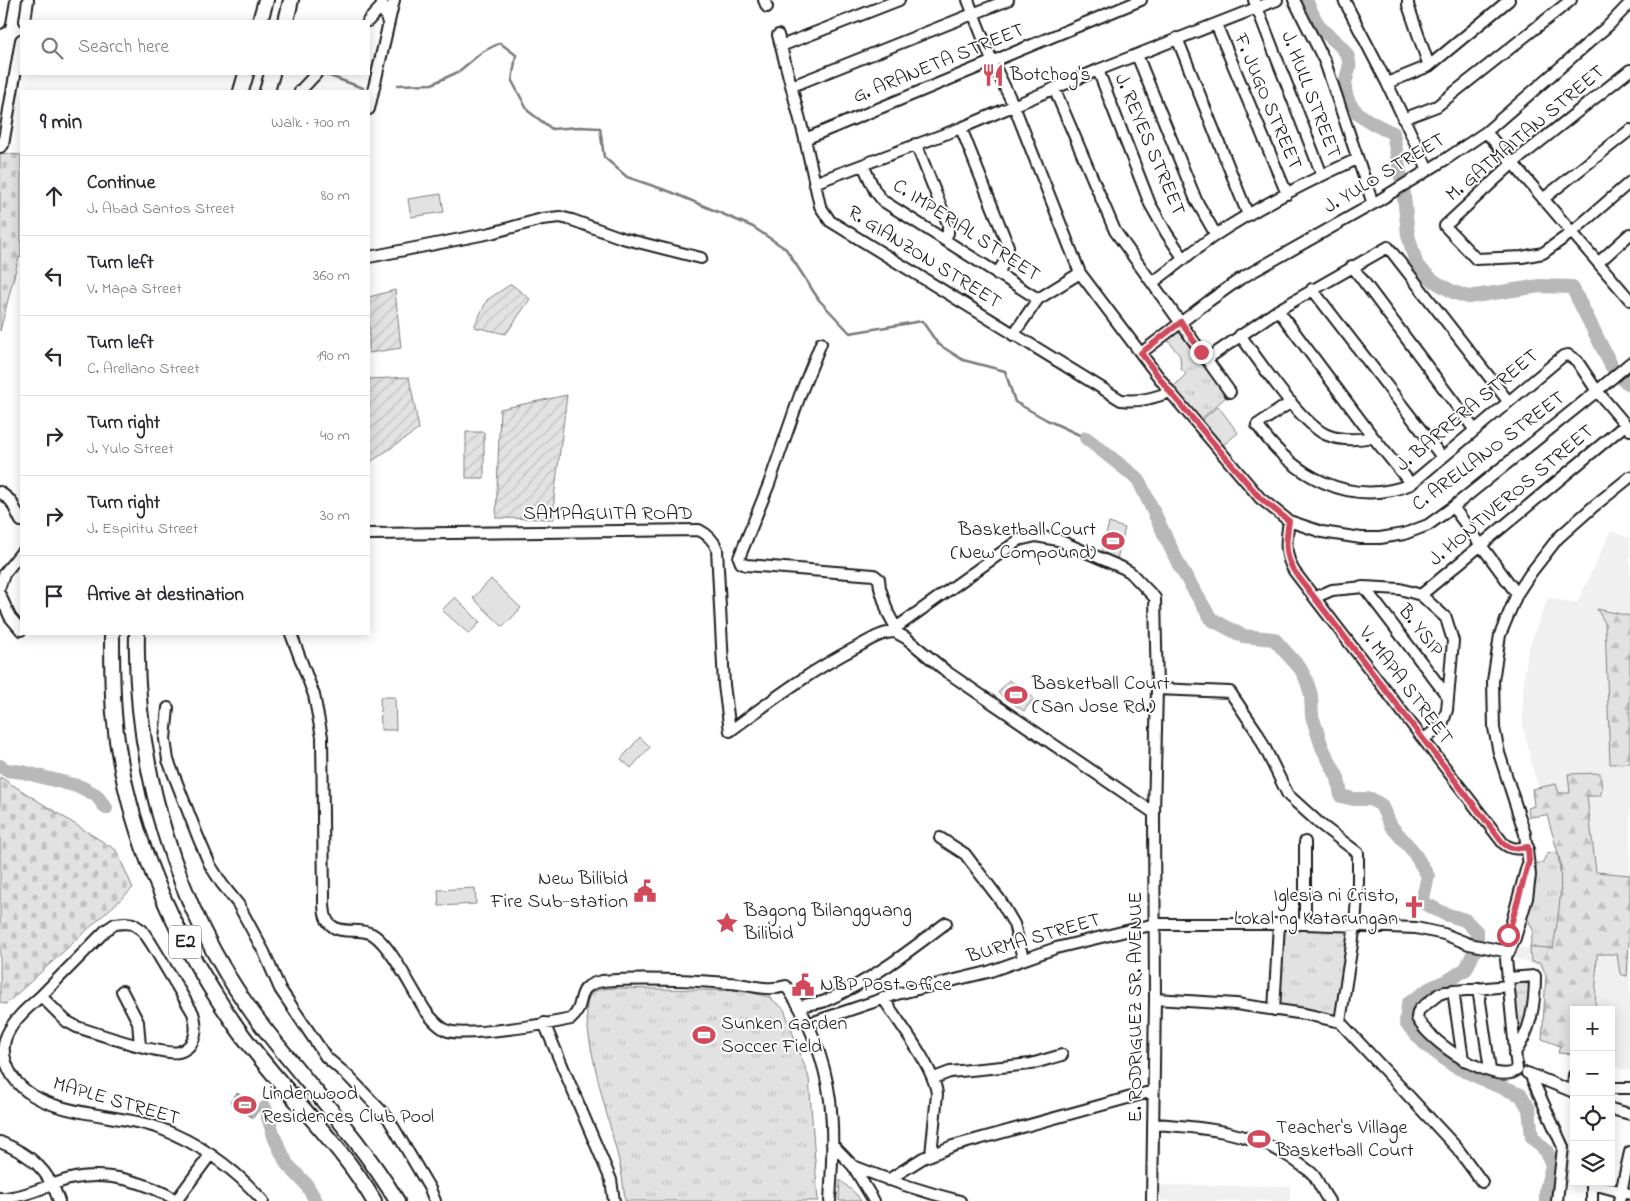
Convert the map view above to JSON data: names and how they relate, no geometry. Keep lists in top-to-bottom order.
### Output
{
  "streets": {
    "highway": ["E2"],
    "street": [
      "G. ARANETA STREET",
      "J. HULL STREET",
      "F. JUGO STREET",
      "M. GATMAITAN STREET",
      "J. REYES STREET",
      "J. YULO STREET",
      "C. IMPERIAL STREET",
      "R. GIANZON STREET",
      "J. BARRERA STREET",
      "C. ARELLANO STREET",
      "J. HONTIVEROS STREET",
      "SAMPAGUITA ROAD",
      "B. YSIP",
      "V. MAPA STREET",
      "BURMA STREET",
      "E. RODRIGUEZ SR. AVENUE",
      "MAPLE STREET"
    ]
  },
  "crossings": [
    ["G. ARANETA STREET", "R. GIANZON STREET"],
    ["G. ARANETA STREET", "C. ARELLANO STREET"],
    ["J. YULO STREET", "C. ARELLANO STREET"],
    ["R. GIANZON STREET", "C. ARELLANO STREET"],
    ["J. BARRERA STREET", "C. ARELLANO STREET"],
    ["C. ARELLANO STREET", "V. MAPA STREET"],
    ["SAMPAGUITA ROAD", "E. RODRIGUEZ SR. AVENUE"],
    ["BURMA STREET", "E. RODRIGUEZ SR. AVENUE"]
  ],
  "places": {
    "restaurant": ["Botchog's"],
    "sports": [
      "Basketball Court (New Compound)",
      "Basketball Court (San Jose Rd.)",
      "Sunken Garden Soccer Field",
      "Lindenwood Residences Club Pool",
      "Teacher's Village Basketball Court"
    ],
    "public building": ["New Bilibid Fire Sub-station", "NBP Post Office"],
    "church": ["Iglesia ni Cristo, Lokal ng Katarungan"],
    "place": ["Bagong Bilangguang Bilibid"]
  },
  "page": {
    "search": "Search here",
    "heading": ["9 min", "Walk · 700 m"],
    "list": [
      ["Continue", "J. Abad Santos Street", "80 m"],
      ["Turn left", "V. Mapa Street", "360 m"],
      ["Turn left", "C. Arellano Street", "190 m"],
      ["Turn right", "J. Yulo Street", "40 m"],
      ["Turn right", "J. Espiritu Street", "30 m"],
      "Arrive at destination"
    ],
    "map_buttons": ["+", "−"]
  }
}
